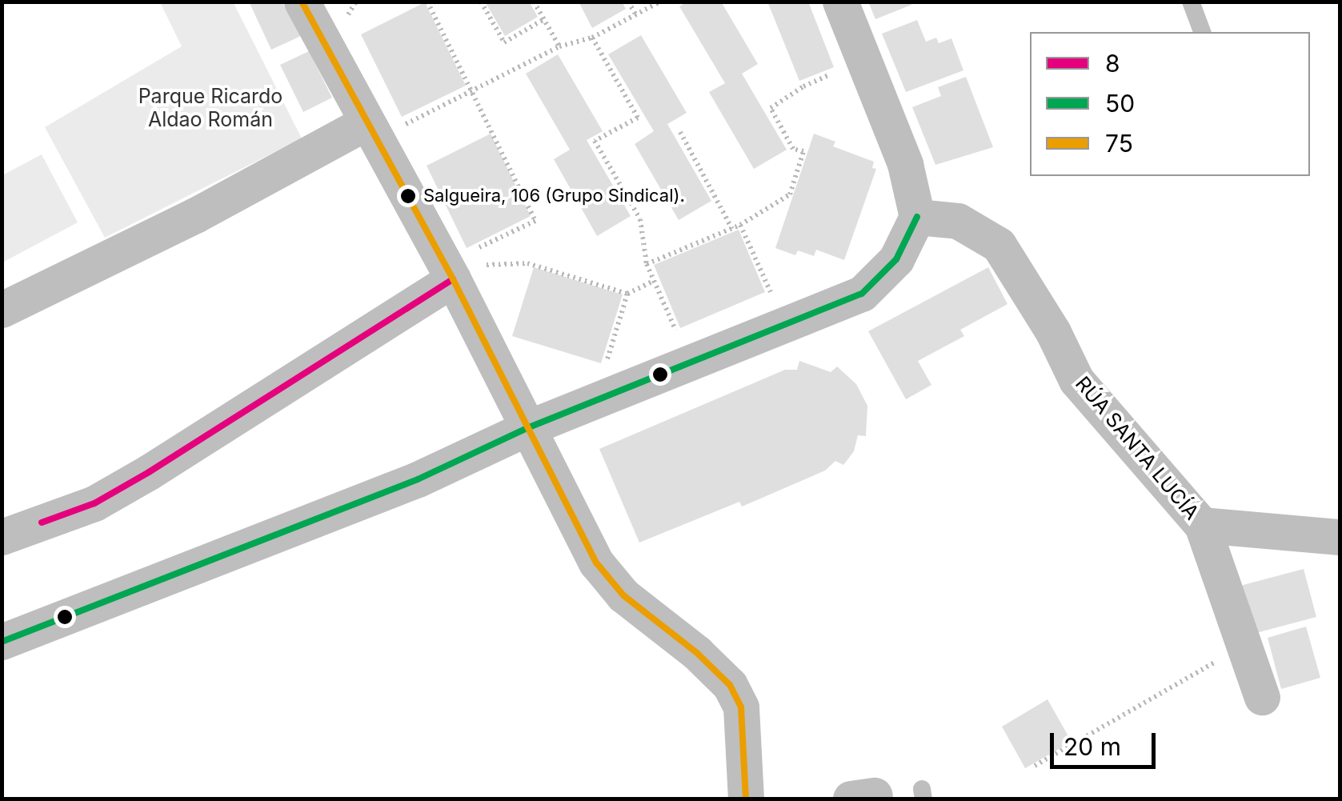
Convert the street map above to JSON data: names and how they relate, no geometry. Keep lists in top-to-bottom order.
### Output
{
  "streets": {
    "street": ["RÚA SANTA LUCÍA"]
  },
  "parks": ["Parque Ricardo Aldao Román"],
  "places": ["Salgueira, 106 (Grupo Sindical)."],
  "lines": ["transit line 75", "transit line 50", "transit line 8"],
  "legend": ["8", "50", "75"],
  "scale_bar": "20 m"
}
